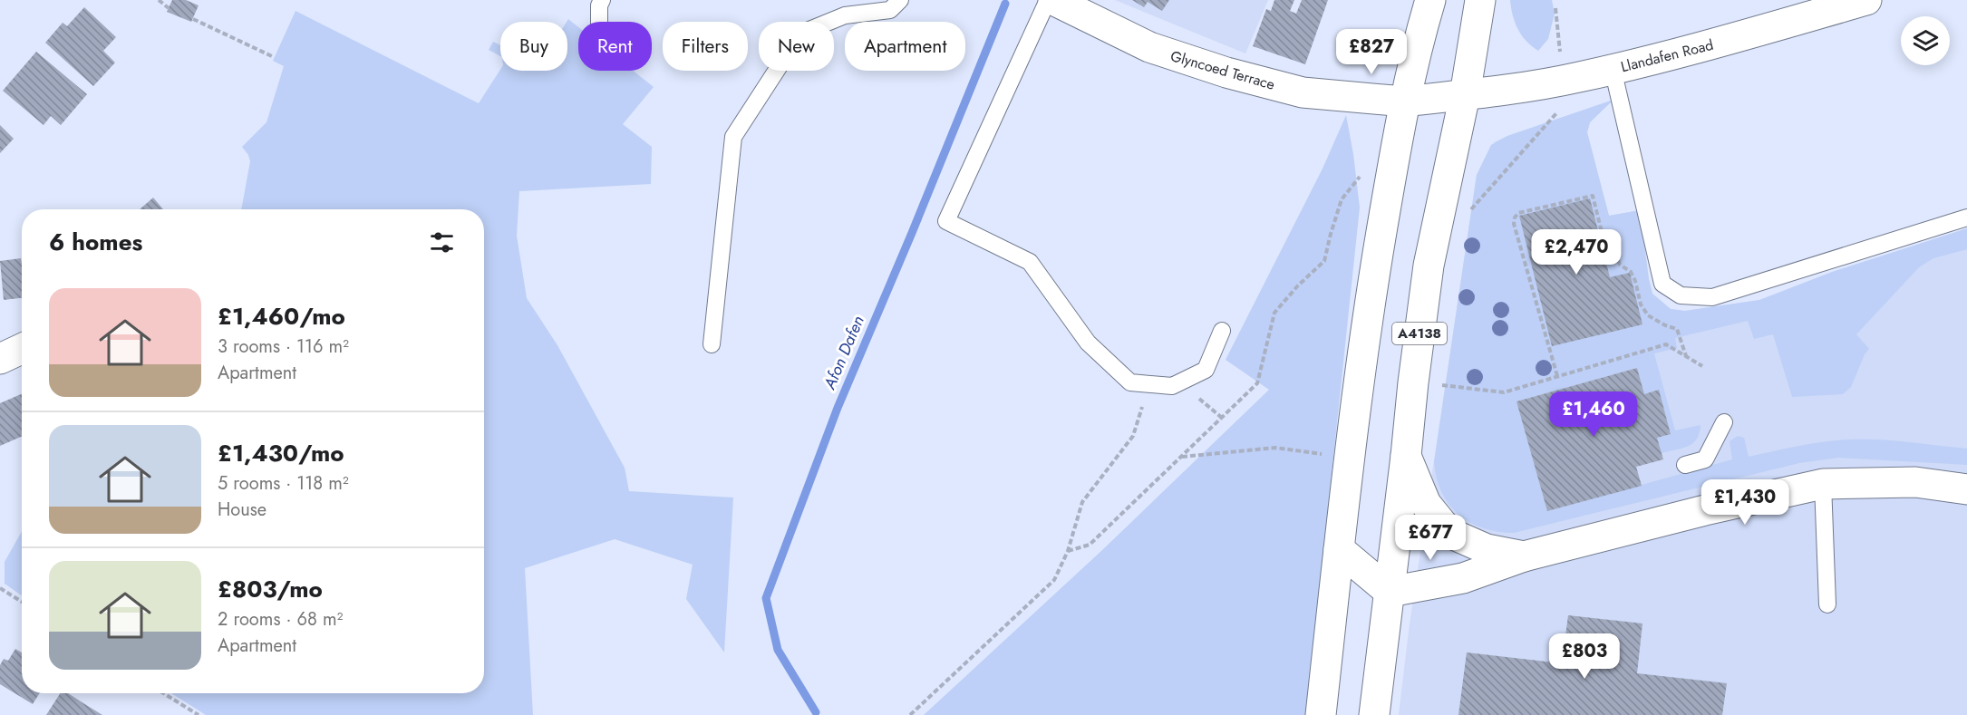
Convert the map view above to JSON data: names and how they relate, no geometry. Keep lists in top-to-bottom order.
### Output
{
  "streets": {
    "main road": ["Llandafen Road", "Glyncoed Terrace", "A4138"]
  },
  "crossings": [
    ["Llandafen Road", "Glyncoed Terrace"],
    ["Llandafen Road", "A4138"],
    ["Glyncoed Terrace", "A4138"]
  ],
  "water": ["Afon Dafen"],
  "page": {
    "chip": [
      "Buy",
      "Rent",
      "Filters",
      "New",
      "Apartment"
    ],
    "price": [
      "£827",
      "£2,470",
      "£1,460",
      "£1,430",
      "£677",
      "£803"
    ],
    "heading": "6 homes",
    "list": [
      {
        "name": "£1,460/mo",
        "note": "3 rooms · 116 m² · Apartment"
      },
      {
        "name": "£1,430/mo",
        "note": "5 rooms · 118 m² · House"
      },
      {
        "name": "£803/mo",
        "note": "2 rooms · 68 m² · Apartment"
      }
    ]
  }
}
